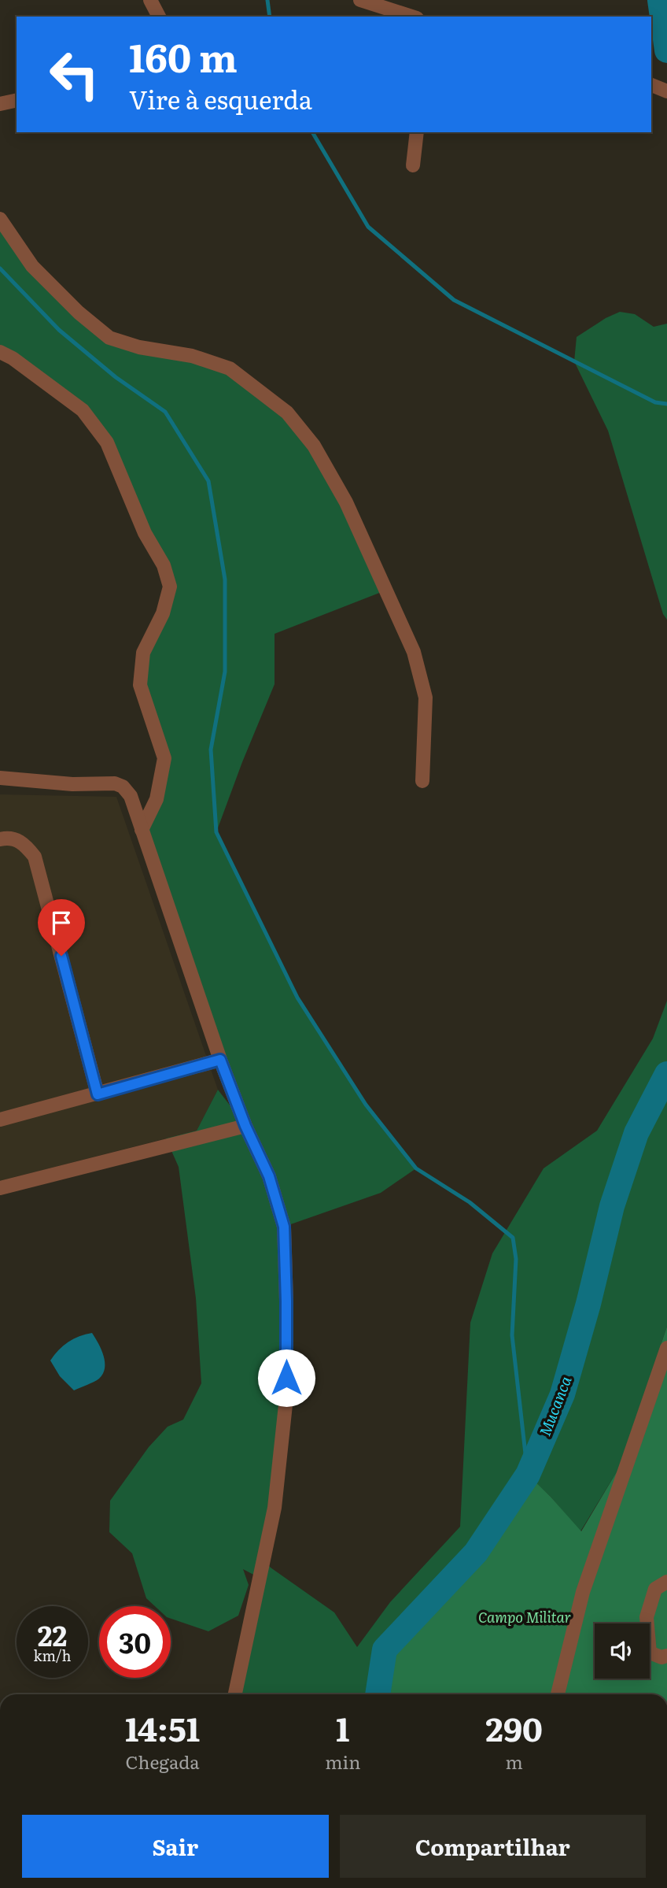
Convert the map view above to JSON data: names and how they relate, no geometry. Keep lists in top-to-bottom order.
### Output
{
  "water": ["Mucanca"],
  "parks": ["Campo Militar"],
  "page": {
    "turn": ["160 m", "Vire à esquerda"],
    "speed": "22 km/h",
    "limit": "30",
    "eta": [
      "14:51",
      "Chegada",
      "1",
      "min",
      "290",
      "m"
    ],
    "buttons": ["Sair", "Compartilhar"]
  }
}
